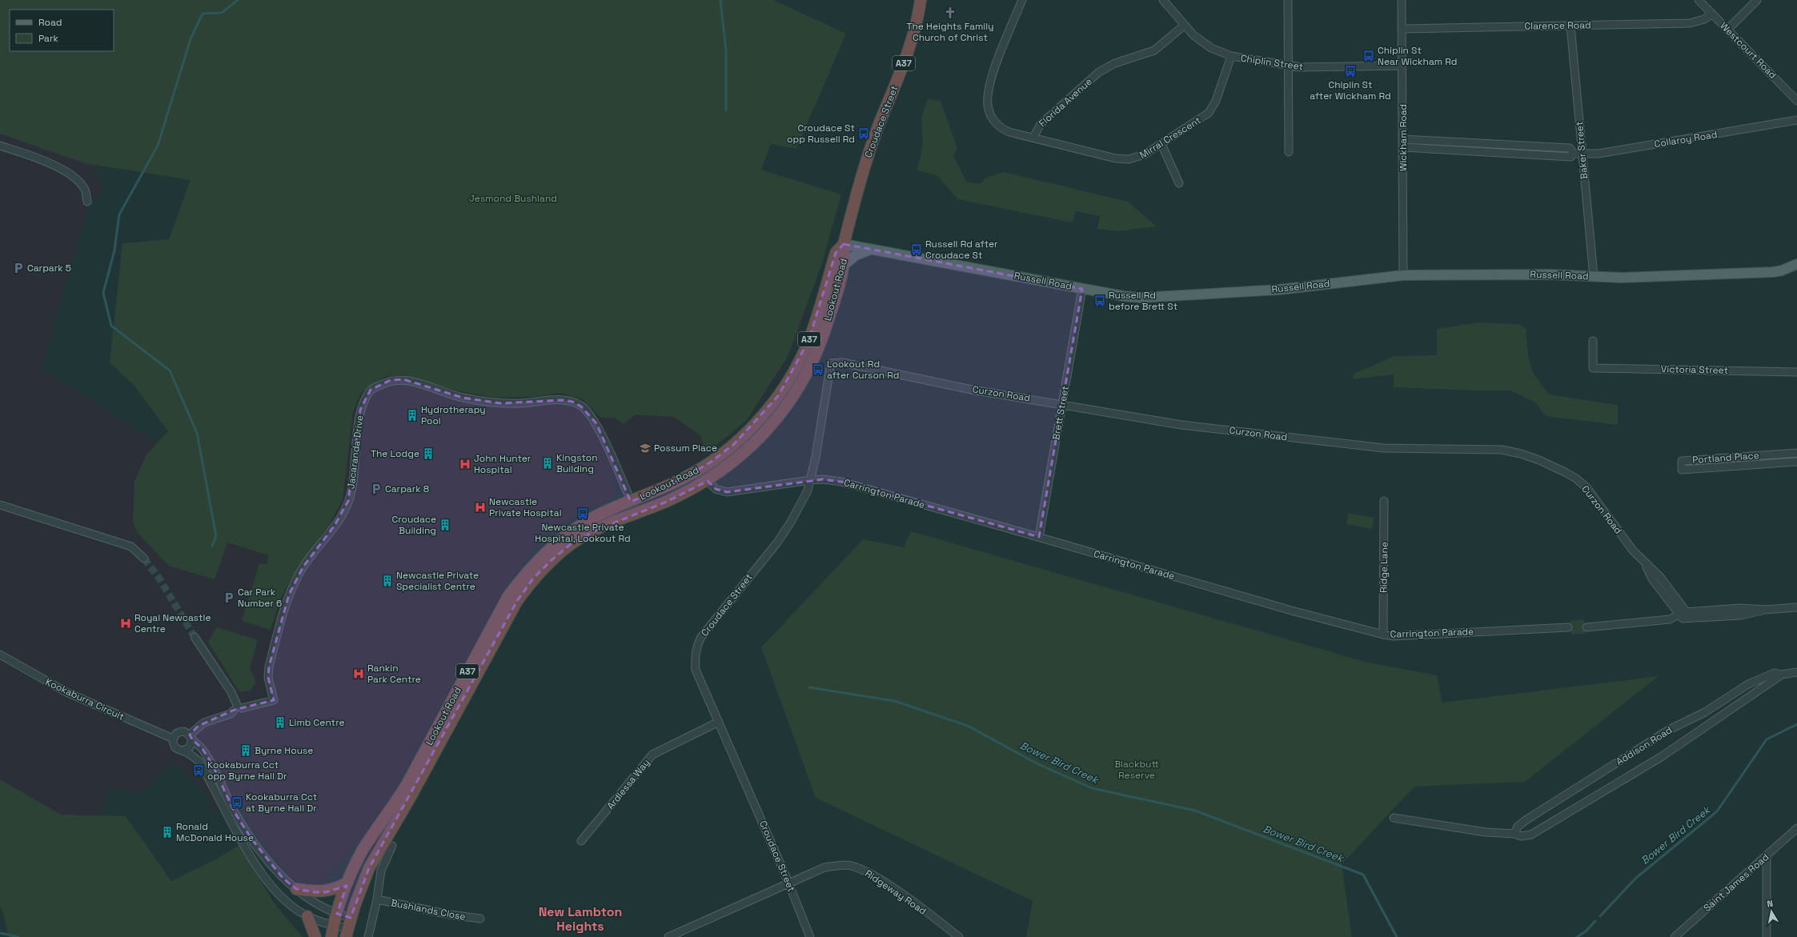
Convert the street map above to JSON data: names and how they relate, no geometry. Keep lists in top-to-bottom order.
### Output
{
  "streets": {
    "highway": ["A37", "Croudace Street", "Lookout Road"],
    "main road": ["Russell Road"],
    "street": [
      "Clarence Road",
      "Westcourt Road",
      "Chiplin Street",
      "Florida Avenue",
      "Mirral Crescent",
      "Wickham Road",
      "Collaroy Road",
      "Baker Street",
      "Victoria Street",
      "Curzon Road",
      "Brett Street",
      "Jacaranda Drive",
      "Portland Place",
      "Carrington Parade",
      "Ridge Lane",
      "Kookaburra Circuit",
      "Addison Road",
      "Ardlessa Way",
      "Saint James Road",
      "Ridgeway Road",
      "Bushlands Close"
    ]
  },
  "crossings": [
    ["Clarence Road", "Westcourt Road"],
    ["Clarence Road", "Wickham Road"],
    ["Clarence Road", "Baker Street"],
    ["Chiplin Street", "Florida Avenue"],
    ["Chiplin Street", "Mirral Crescent"],
    ["Chiplin Street", "Wickham Road"],
    ["Florida Avenue", "Mirral Crescent"],
    ["Croudace Street", "Russell Road"],
    ["Croudace Street", "Lookout Road"],
    ["Croudace Street", "Curzon Road"],
    ["Croudace Street", "Carrington Parade"],
    ["Croudace Street", "Ardlessa Way"],
    ["Croudace Street", "Ridgeway Road"],
    ["Wickham Road", "Collaroy Road"],
    ["Wickham Road", "Russell Road"],
    ["Collaroy Road", "Baker Street"],
    ["Baker Street", "Russell Road"],
    ["Russell Road", "Lookout Road"],
    ["Russell Road", "Brett Street"],
    ["Lookout Road", "Jacaranda Drive"],
    ["Lookout Road", "Carrington Parade"],
    ["Curzon Road", "Brett Street"],
    ["Brett Street", "Carrington Parade"],
    ["Carrington Parade", "Ridge Lane"]
  ],
  "districts": ["New Lambton Heights"],
  "water": ["Bower Bird Creek"],
  "parks": ["Jesmond Bushland", "Blackbutt Reserve"],
  "places": {
    "church": ["The Heights Family Church of Christ"],
    "bus stop": [
      "Chiplin St Near Wickham Rd",
      "Chiplin St after Wickham Rd",
      "Croudace St opp Russell Rd",
      "Russell Rd after Croudace St",
      "Russell Rd before Brett St",
      "Lookout Rd after Curson Rd",
      "Newcastle Private Hospital, Lookout Rd",
      "Kookaburra Cct opp Byrne Hall Dr",
      "Kookaburra Cct at Byrne Hall Dr"
    ],
    "parking": ["Carpark 5", "Carpark 8", "Car Park Number 6"],
    "building": [
      "Hydrotherapy Pool",
      "The Lodge",
      "Kingston Building",
      "Croudace Building",
      "Newcastle Private Specialist Centre",
      "Limb Centre",
      "Byrne House",
      "Ronald McDonald House"
    ],
    "school or university": ["Possum Place"],
    "hospital": [
      "John Hunter Hospital",
      "Newcastle Private Hospital",
      "Royal Newcastle Centre",
      "Rankin Park Centre"
    ]
  },
  "legend": ["Road", "Park"],
  "north": "top"
}
